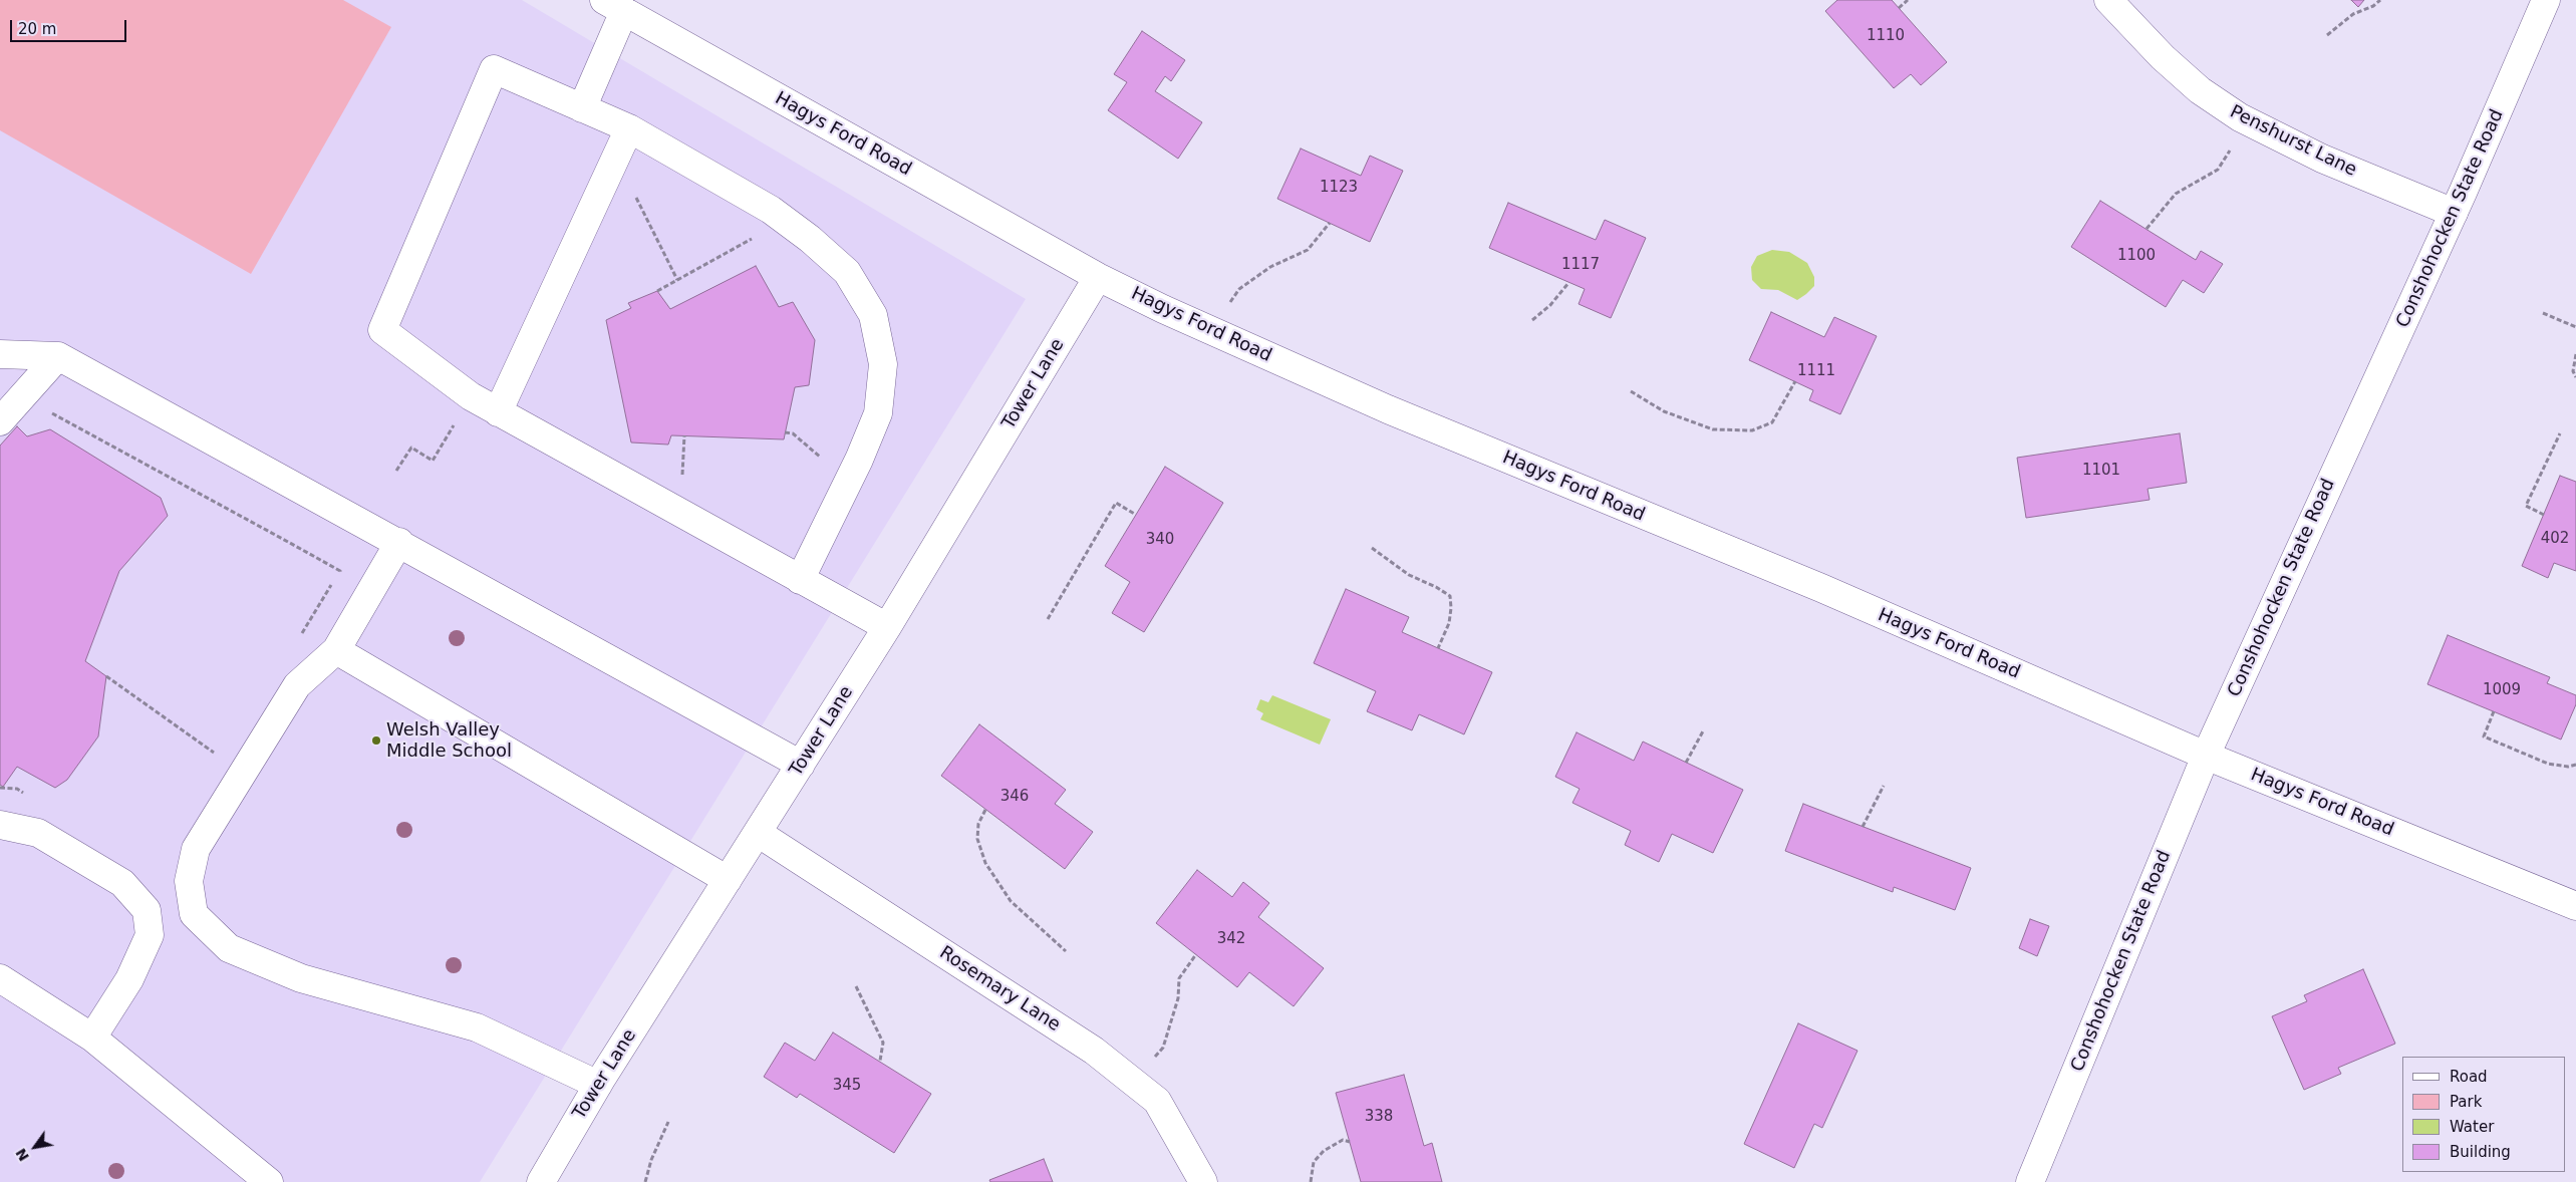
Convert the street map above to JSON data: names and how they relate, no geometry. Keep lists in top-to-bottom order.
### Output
{
  "streets": {
    "street": [
      "Hagys Ford Road",
      "Penshurst Lane",
      "Conshohocken State Road",
      "Tower Lane",
      "Rosemary Lane"
    ]
  },
  "crossings": [
    ["Hagys Ford Road", "Conshohocken State Road"],
    ["Hagys Ford Road", "Tower Lane"],
    ["Penshurst Lane", "Conshohocken State Road"],
    ["Tower Lane", "Rosemary Lane"]
  ],
  "places": ["Welsh Valley Middle School"],
  "house_numbers": [
    "1110",
    "1123",
    "1100",
    "1117",
    "1111",
    "1101",
    "402",
    "340",
    "1009",
    "346",
    "342",
    "345",
    "338"
  ],
  "legend": [
    "Road",
    "Park",
    "Water",
    "Building"
  ],
  "scale_bar": "20 m",
  "north": "bottom left"
}
